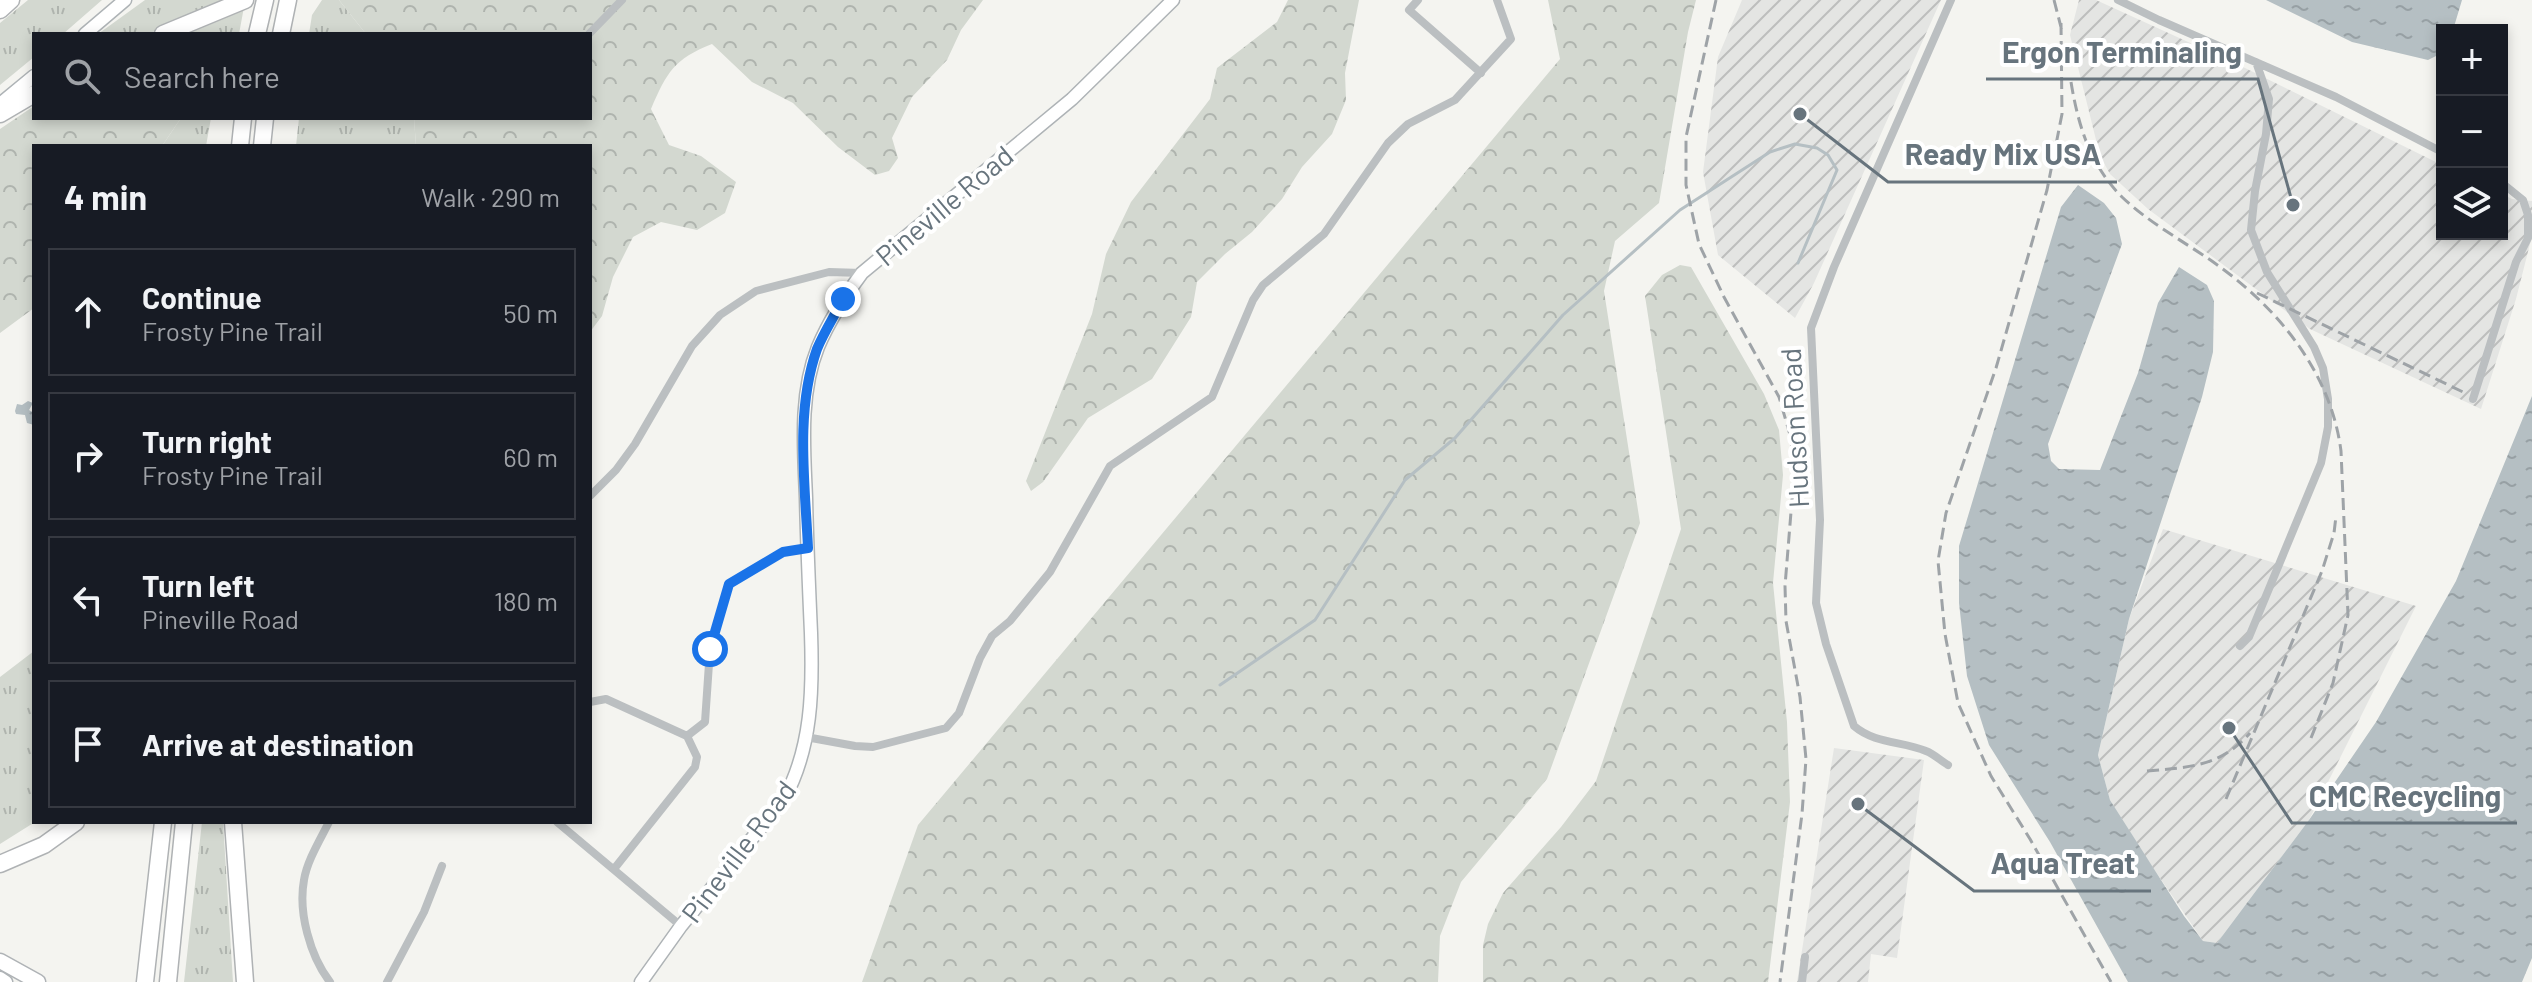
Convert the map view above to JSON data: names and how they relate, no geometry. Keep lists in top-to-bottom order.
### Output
{
  "streets": {
    "main road": ["Pineville Road"],
    "street": ["Hudson Road"]
  },
  "places": [
    "Ready Mix USA",
    "Ergon Terminaling",
    "CMC Recycling",
    "Aqua Treat"
  ],
  "page": {
    "map_buttons": ["+", "−"],
    "search": "Search here",
    "heading": ["4 min", "Walk · 290 m"],
    "list": [
      ["Continue", "Frosty Pine Trail", "50 m"],
      ["Turn right", "Frosty Pine Trail", "60 m"],
      ["Turn left", "Pineville Road", "180 m"],
      "Arrive at destination"
    ]
  }
}
